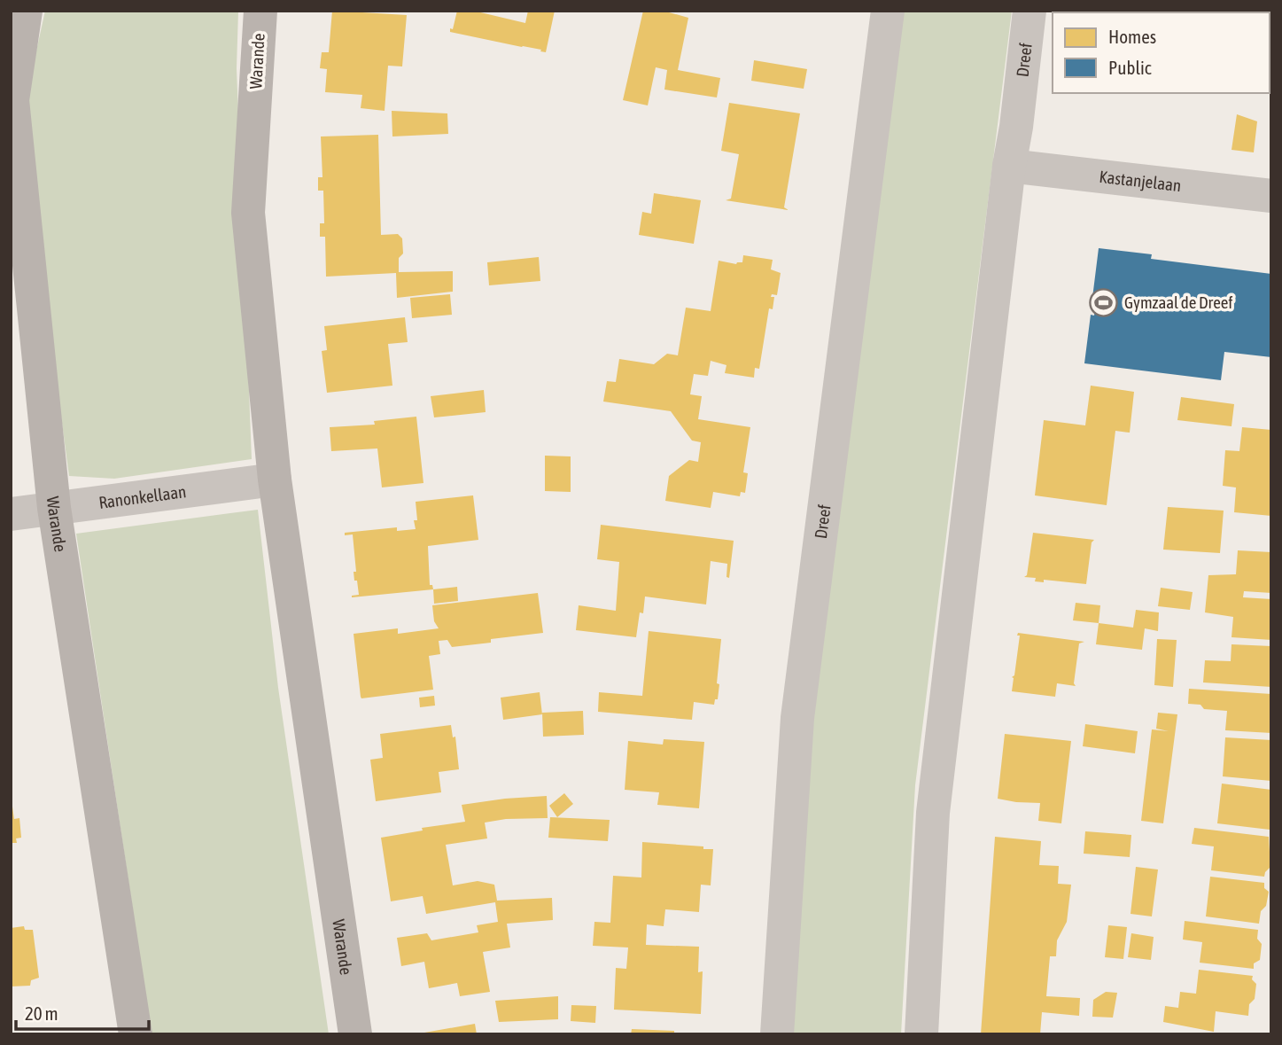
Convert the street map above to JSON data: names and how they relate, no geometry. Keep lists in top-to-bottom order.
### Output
{
  "streets": {
    "main road": ["Warande"],
    "street": ["Dreef", "Kastanjelaan", "Ranonkellaan"]
  },
  "crossings": [
    ["Dreef", "Kastanjelaan"],
    ["Warande", "Ranonkellaan"]
  ],
  "places": {
    "sports": ["Gymzaal de Dreef"]
  },
  "legend": ["Homes", "Public"],
  "scale_bar": "20 m"
}
